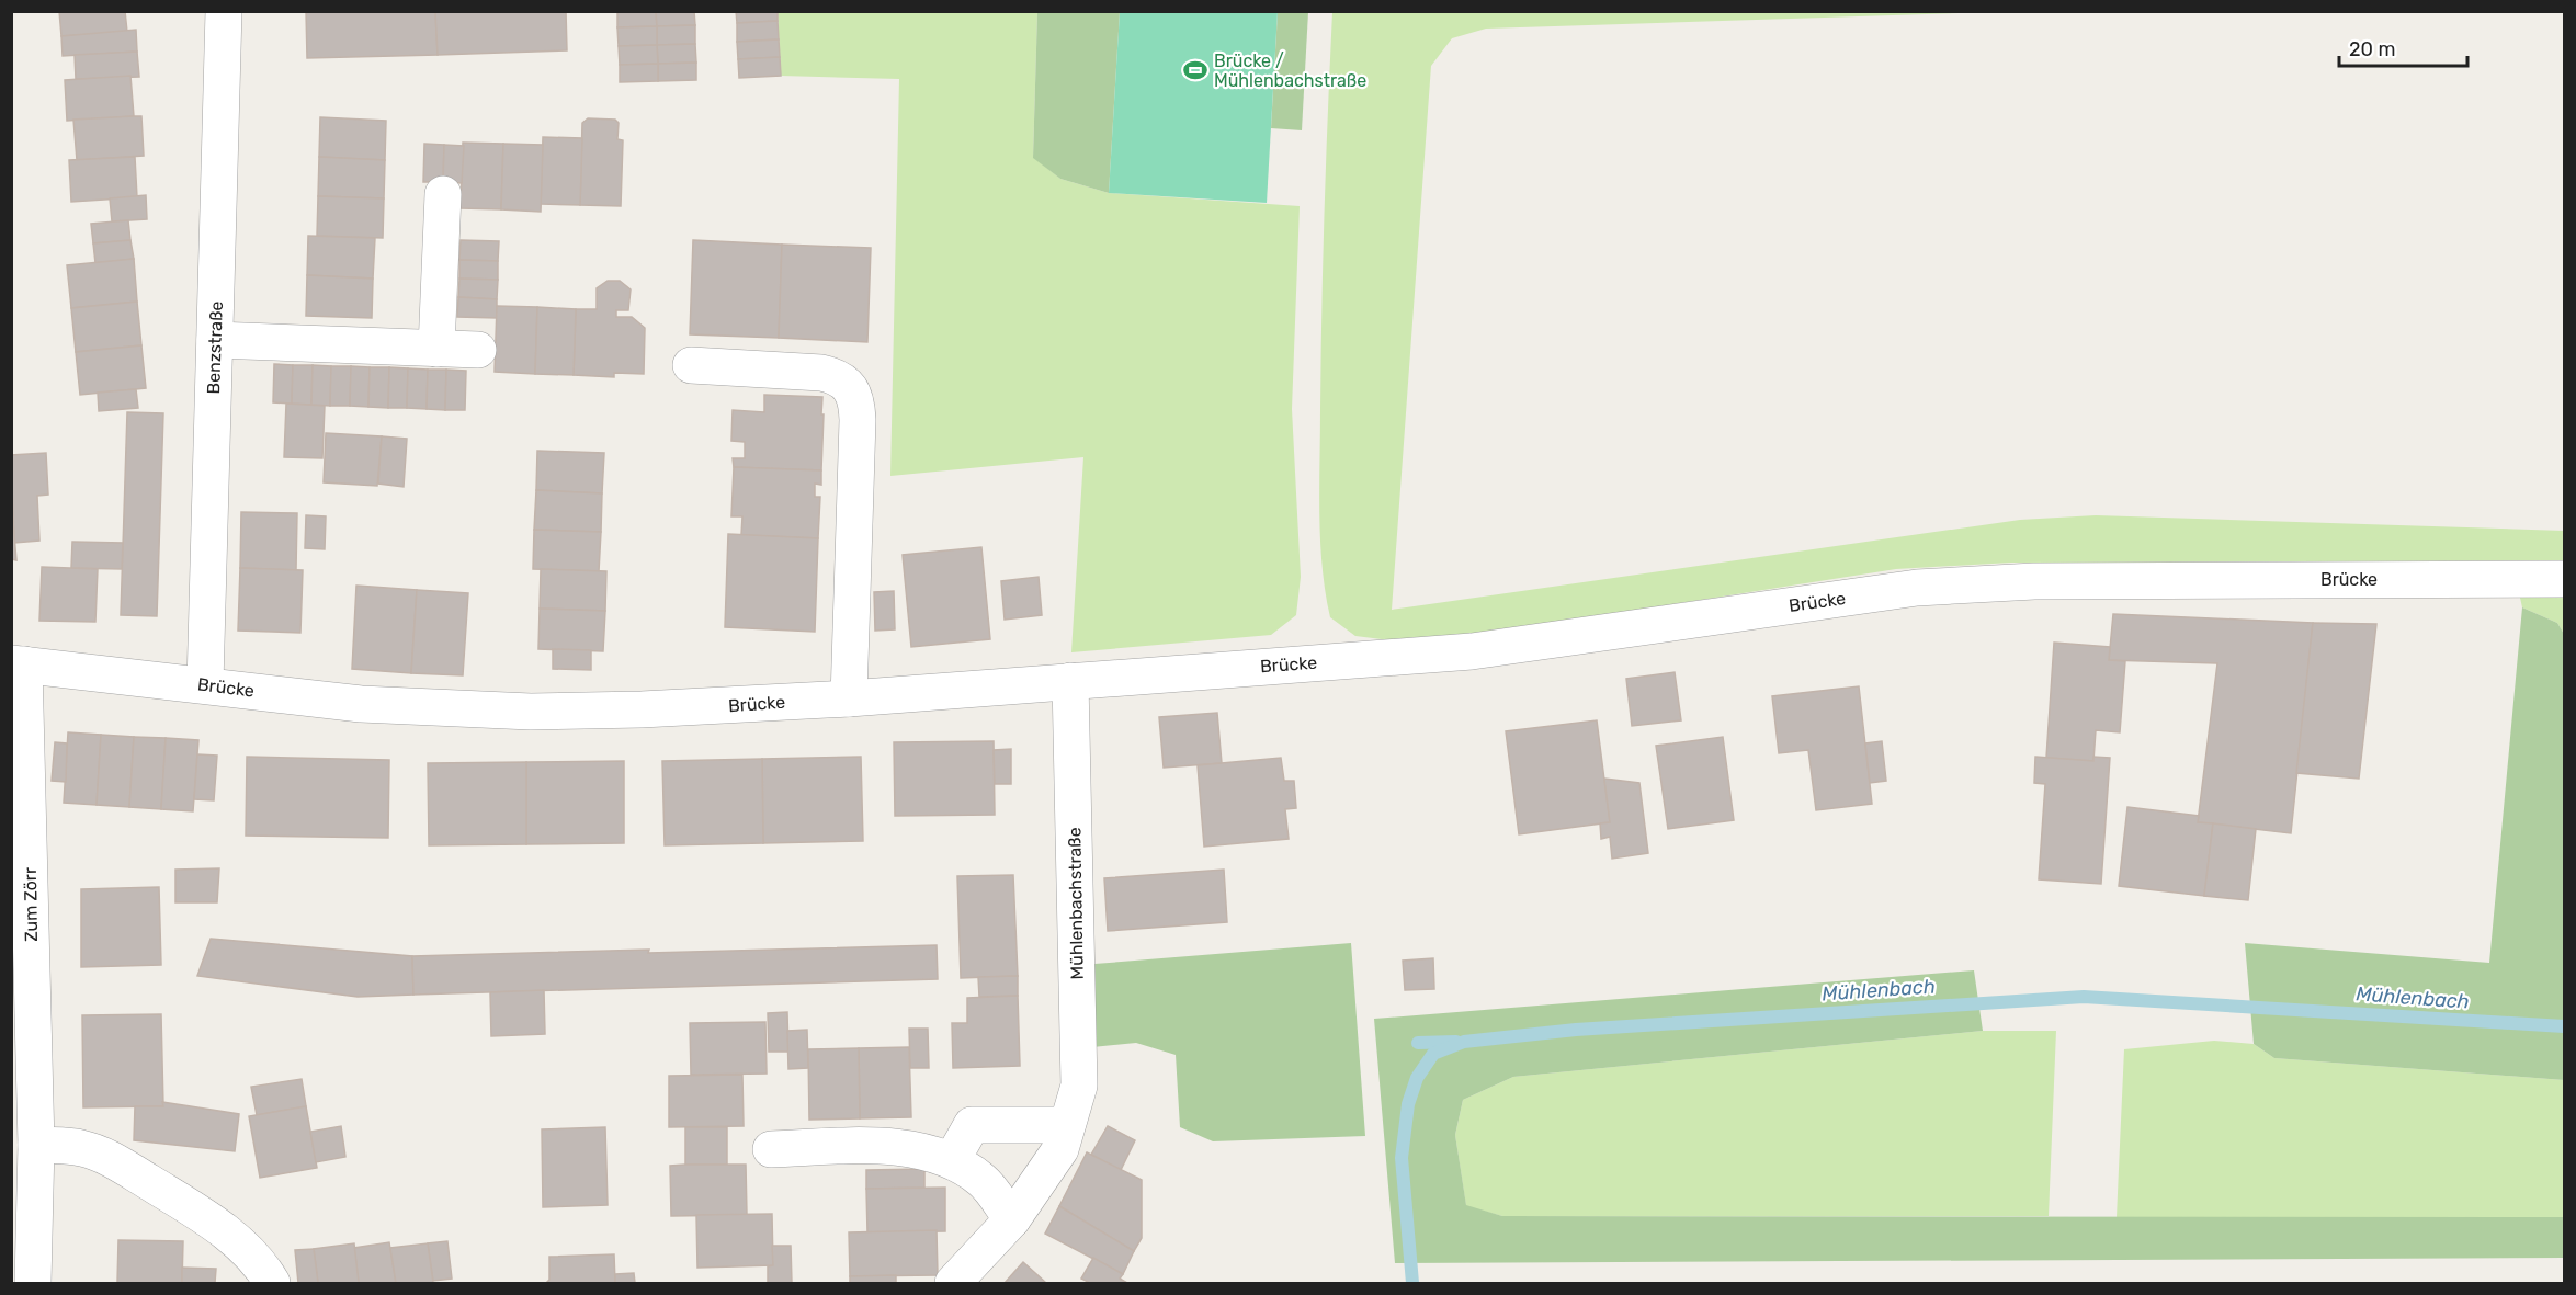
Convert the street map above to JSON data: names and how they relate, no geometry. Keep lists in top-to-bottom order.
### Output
{
  "streets": {
    "street": [
      "Benzstraße",
      "Brücke",
      "Mühlenbachstraße",
      "Zum Zörr"
    ]
  },
  "crossings": [
    ["Benzstraße", "Brücke"],
    ["Brücke", "Mühlenbachstraße"],
    ["Brücke", "Zum Zörr"]
  ],
  "water": ["Mühlenbach"],
  "places": {
    "sports": ["Brücke / Mühlenbachstraße"]
  },
  "scale_bar": "20 m"
}
